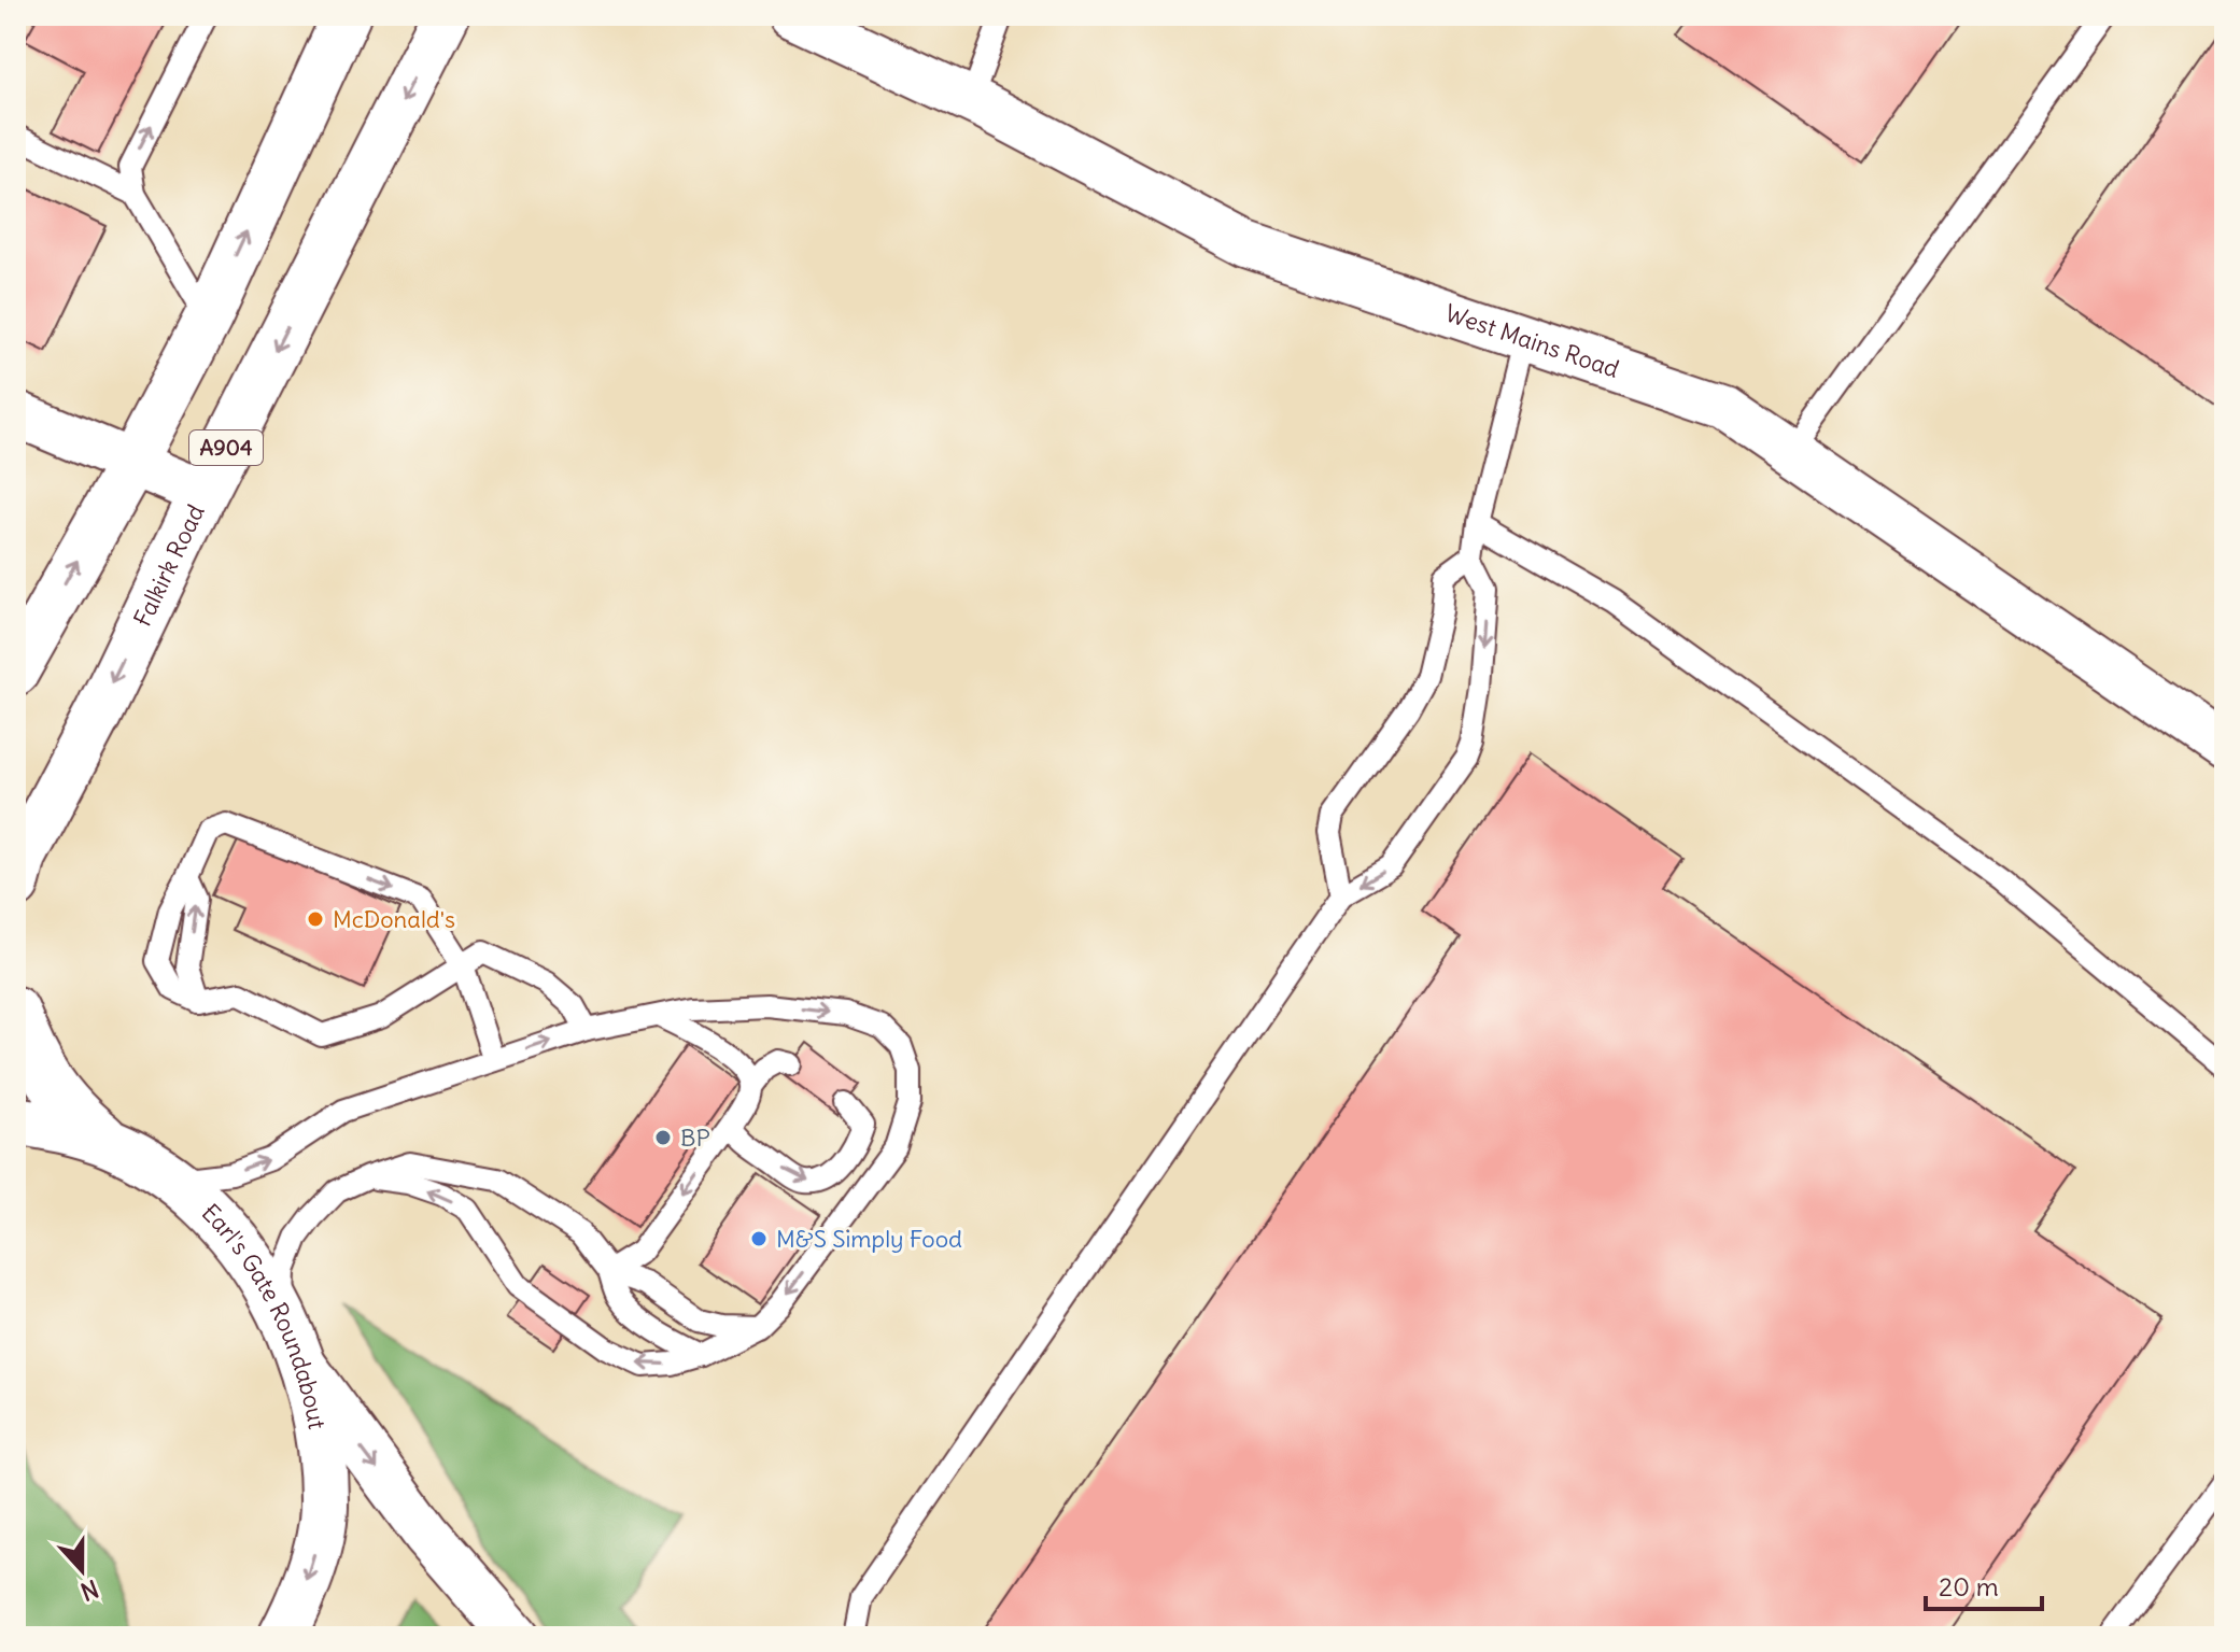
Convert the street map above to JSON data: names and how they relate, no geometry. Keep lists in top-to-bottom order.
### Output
{
  "streets": {
    "main road": ["A904", "Falkirk Road", "Earl's Gate Roundabout"],
    "street": ["West Mains Road"]
  },
  "one_way": ["Earl's Gate Roundabout"],
  "places": ["McDonald's", "BP", "M&S Simply Food"],
  "scale_bar": "20 m",
  "north": "bottom"
}
